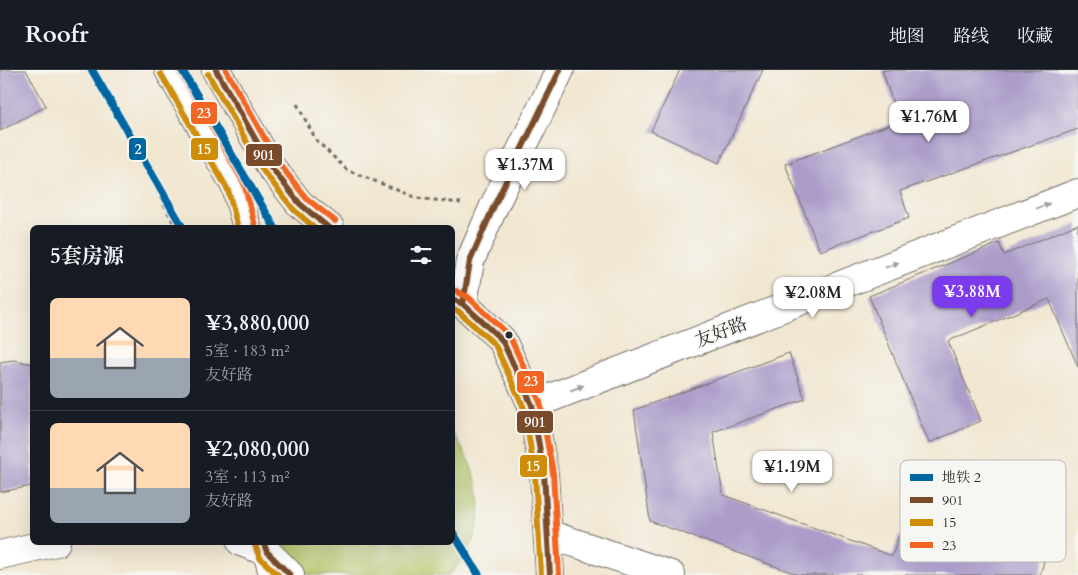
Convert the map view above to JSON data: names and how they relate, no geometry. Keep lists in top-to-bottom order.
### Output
{
  "streets": {
    "street": ["友好路"]
  },
  "one_way": ["友好路"],
  "lines": [
    "metro line 2",
    "transit line 901",
    "transit line 23",
    "transit line 15"
  ],
  "legend": [
    "地铁 2",
    "901",
    "15",
    "23"
  ],
  "page": {
    "header": "Roofr",
    "nav": ["地图", "路线", "收藏"],
    "price": [
      "¥1.76M",
      "¥1.37M",
      "¥3.88M",
      "¥2.08M",
      "¥1.19M"
    ],
    "heading": "5套房源",
    "list": [
      {
        "name": "¥3,880,000",
        "note": "5室 · 183 m² · 友好路"
      },
      {
        "name": "¥2,080,000",
        "note": "3室 · 113 m² · 友好路"
      }
    ]
  }
}
